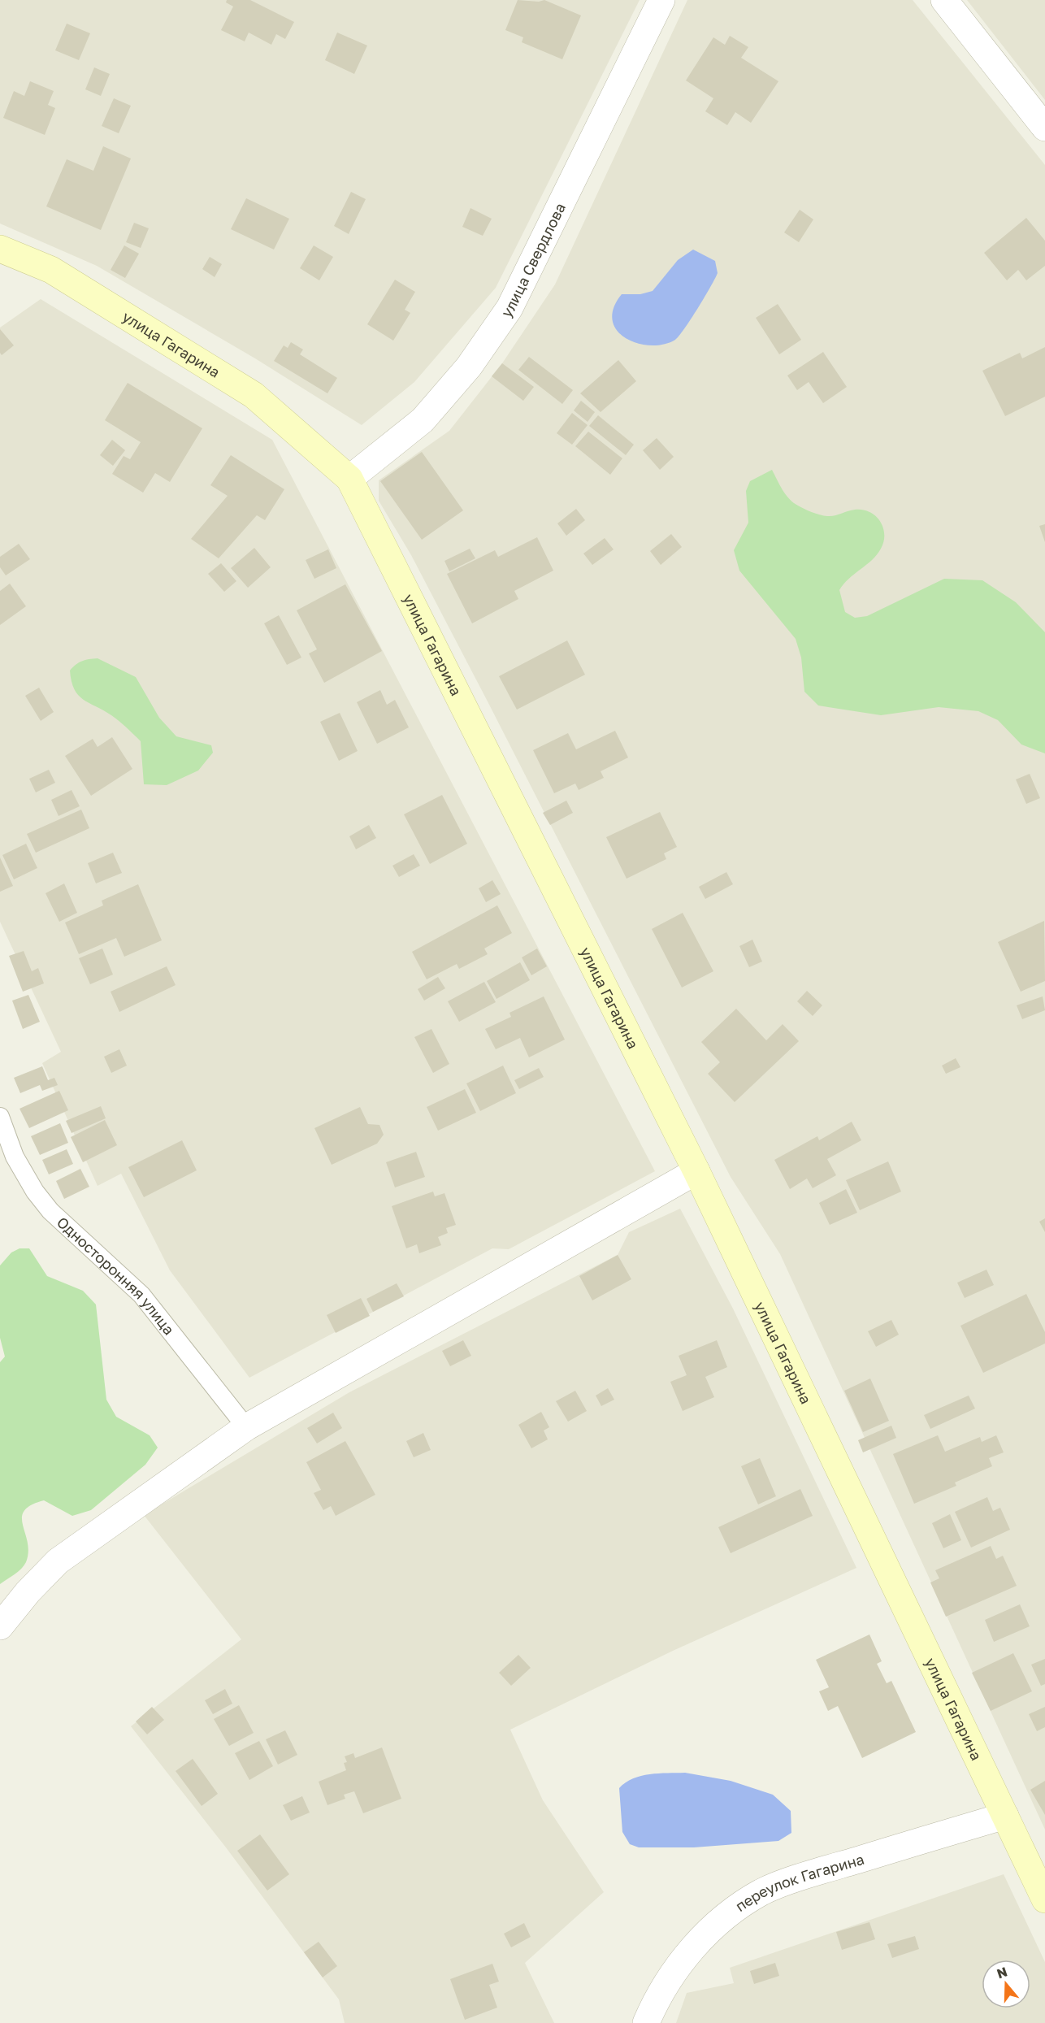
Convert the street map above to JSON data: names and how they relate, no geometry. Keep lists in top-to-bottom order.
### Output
{
  "streets": {
    "main road": ["улица Гагарина"],
    "street": ["улица Свердлова", "переулок Гагарина"],
    "lane": ["Односторонняя улица"]
  },
  "crossings": [
    ["улица Свердлова", "улица Гагарина"],
    ["улица Гагарина", "переулок Гагарина"]
  ],
  "north": "top"
}
